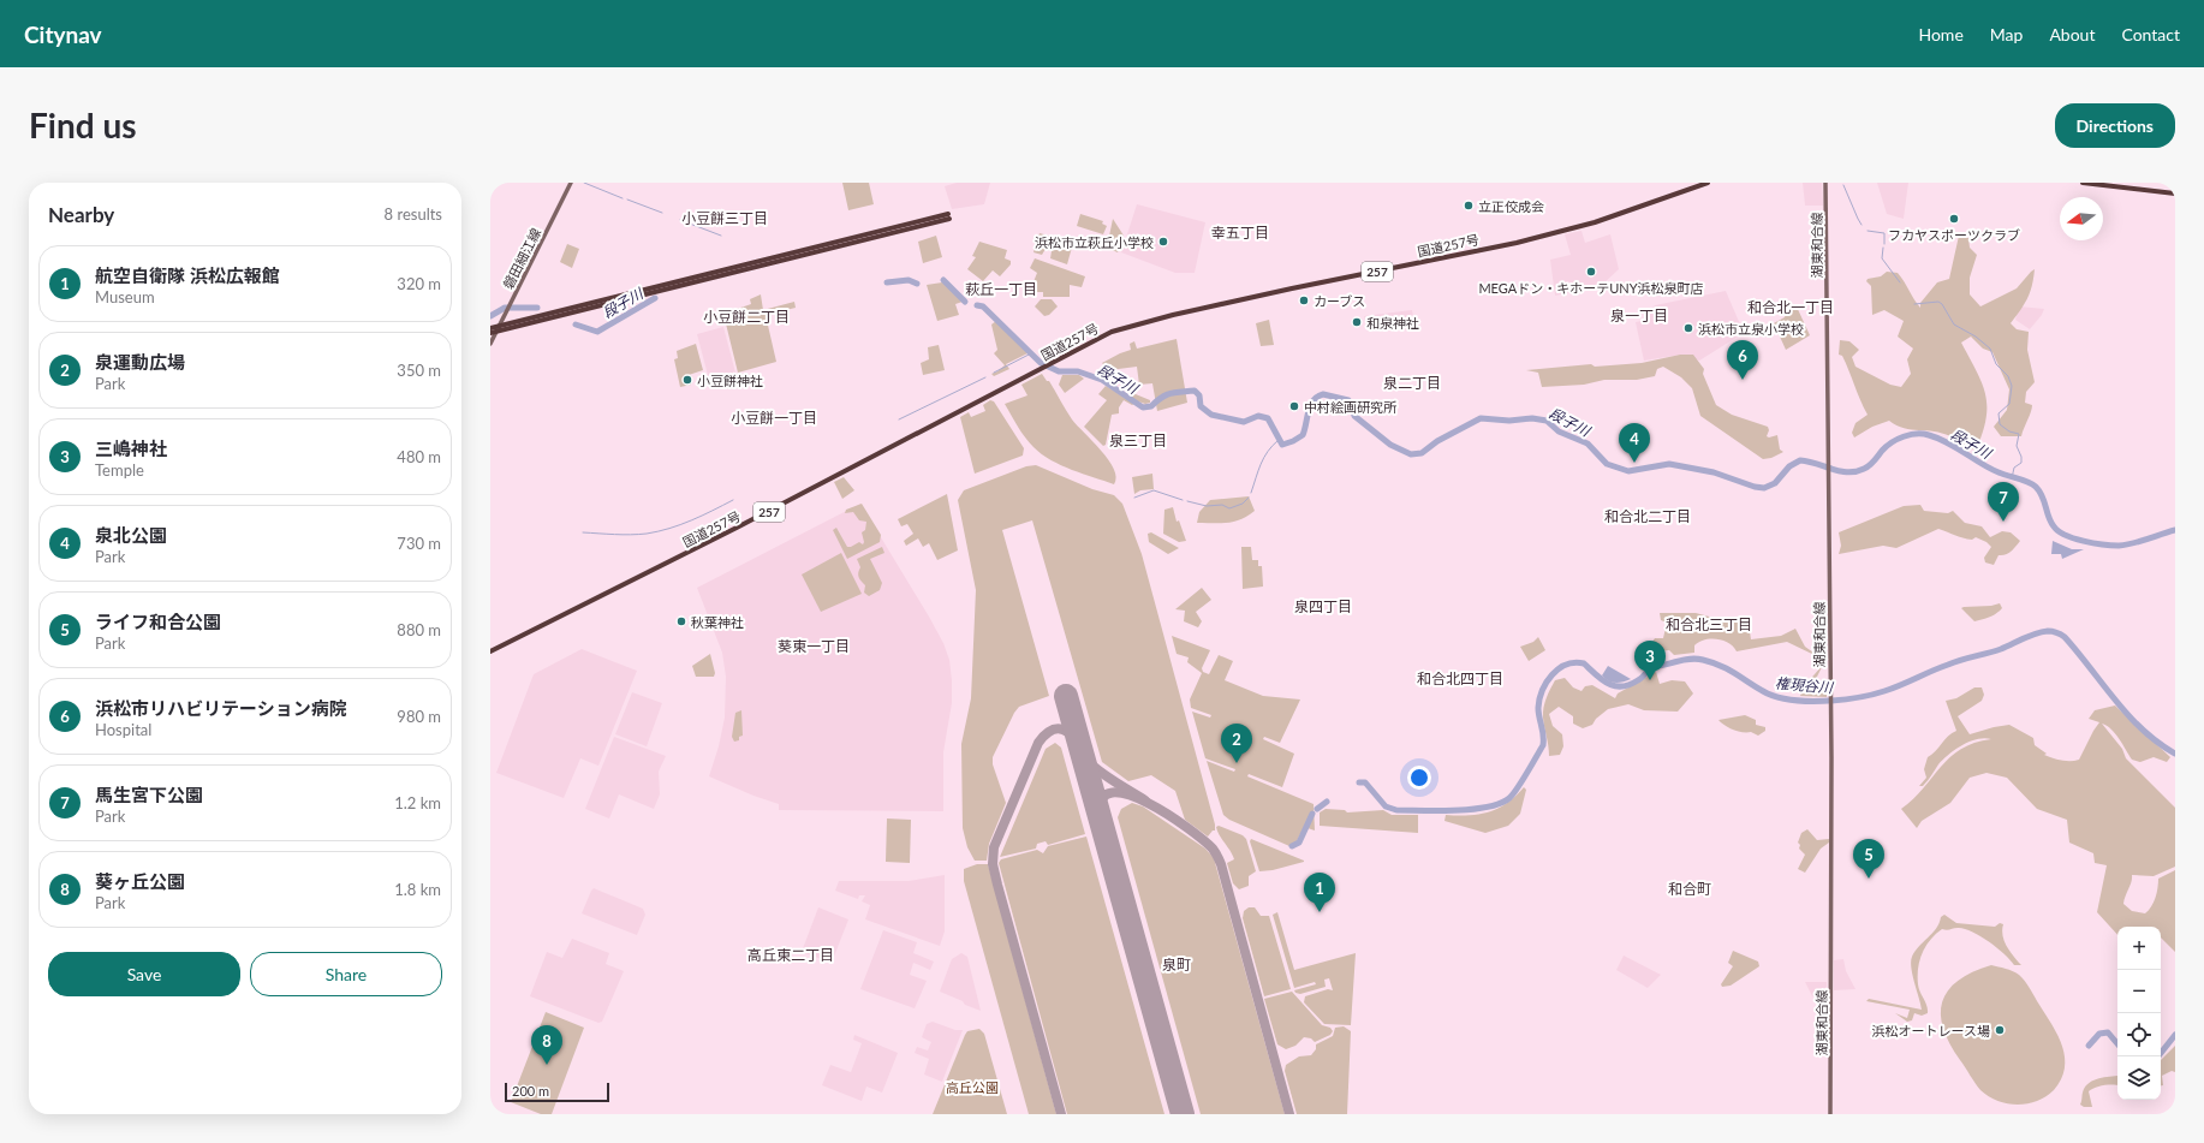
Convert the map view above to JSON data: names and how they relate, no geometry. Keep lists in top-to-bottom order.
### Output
{
  "streets": {
    "highway": ["国道257号", "257"],
    "main road": ["湖東和合線", "磐田細江線"]
  },
  "districts": [
    "小豆餅三丁目",
    "幸五丁目",
    "萩丘一丁目",
    "和合北一丁目",
    "泉一丁目",
    "小豆餅二丁目",
    "泉二丁目",
    "小豆餅一丁目",
    "泉三丁目",
    "和合北二丁目",
    "泉四丁目",
    "和合北三丁目",
    "葵東一丁目",
    "和合北四丁目",
    "和合町",
    "高丘東二丁目",
    "泉町"
  ],
  "water": ["段子川", "権現谷川"],
  "parks": ["高丘公園"],
  "places": [
    "立正佼成会",
    "フカヤスポーツクラブ",
    "浜松市立萩丘小学校",
    "MEGAドン・キホーテUNY浜松泉町店",
    "カーブス",
    "和泉神社",
    "浜松市立泉小学校",
    "小豆餅神社",
    "中村絵画研究所",
    "秋葉神社",
    "浜松オートレース場"
  ],
  "scale_bar": "200 m",
  "north": "left",
  "page": {
    "header": "Citynav",
    "nav": [
      "Home",
      "Map",
      "About",
      "Contact"
    ],
    "buttons": [
      "Directions",
      ["Save", "Share"]
    ],
    "title": "Find us",
    "heading": ["Nearby", "8 results"],
    "list": [
      {
        "mark": "1",
        "name": "航空自衛隊 浜松広報館",
        "note": "Museum",
        "value": "320 m"
      },
      {
        "mark": "2",
        "name": "泉運動広場",
        "note": "Park",
        "value": "350 m"
      },
      {
        "mark": "3",
        "name": "三嶋神社",
        "note": "Temple",
        "value": "480 m"
      },
      {
        "mark": "4",
        "name": "泉北公園",
        "note": "Park",
        "value": "730 m"
      },
      {
        "mark": "5",
        "name": "ライフ和合公園",
        "note": "Park",
        "value": "880 m"
      },
      {
        "mark": "6",
        "name": "浜松市リハビリテーション病院",
        "note": "Hospital",
        "value": "980 m"
      },
      {
        "mark": "7",
        "name": "馬生宮下公園",
        "note": "Park",
        "value": "1.2 km"
      },
      {
        "mark": "8",
        "name": "葵ヶ丘公園",
        "note": "Park",
        "value": "1.8 km"
      }
    ],
    "pins": [
      "6",
      "4",
      "7",
      "3",
      "2",
      "5",
      "1",
      "8"
    ],
    "map_buttons": ["+", "−"],
    "scale": "200 m"
  }
}
